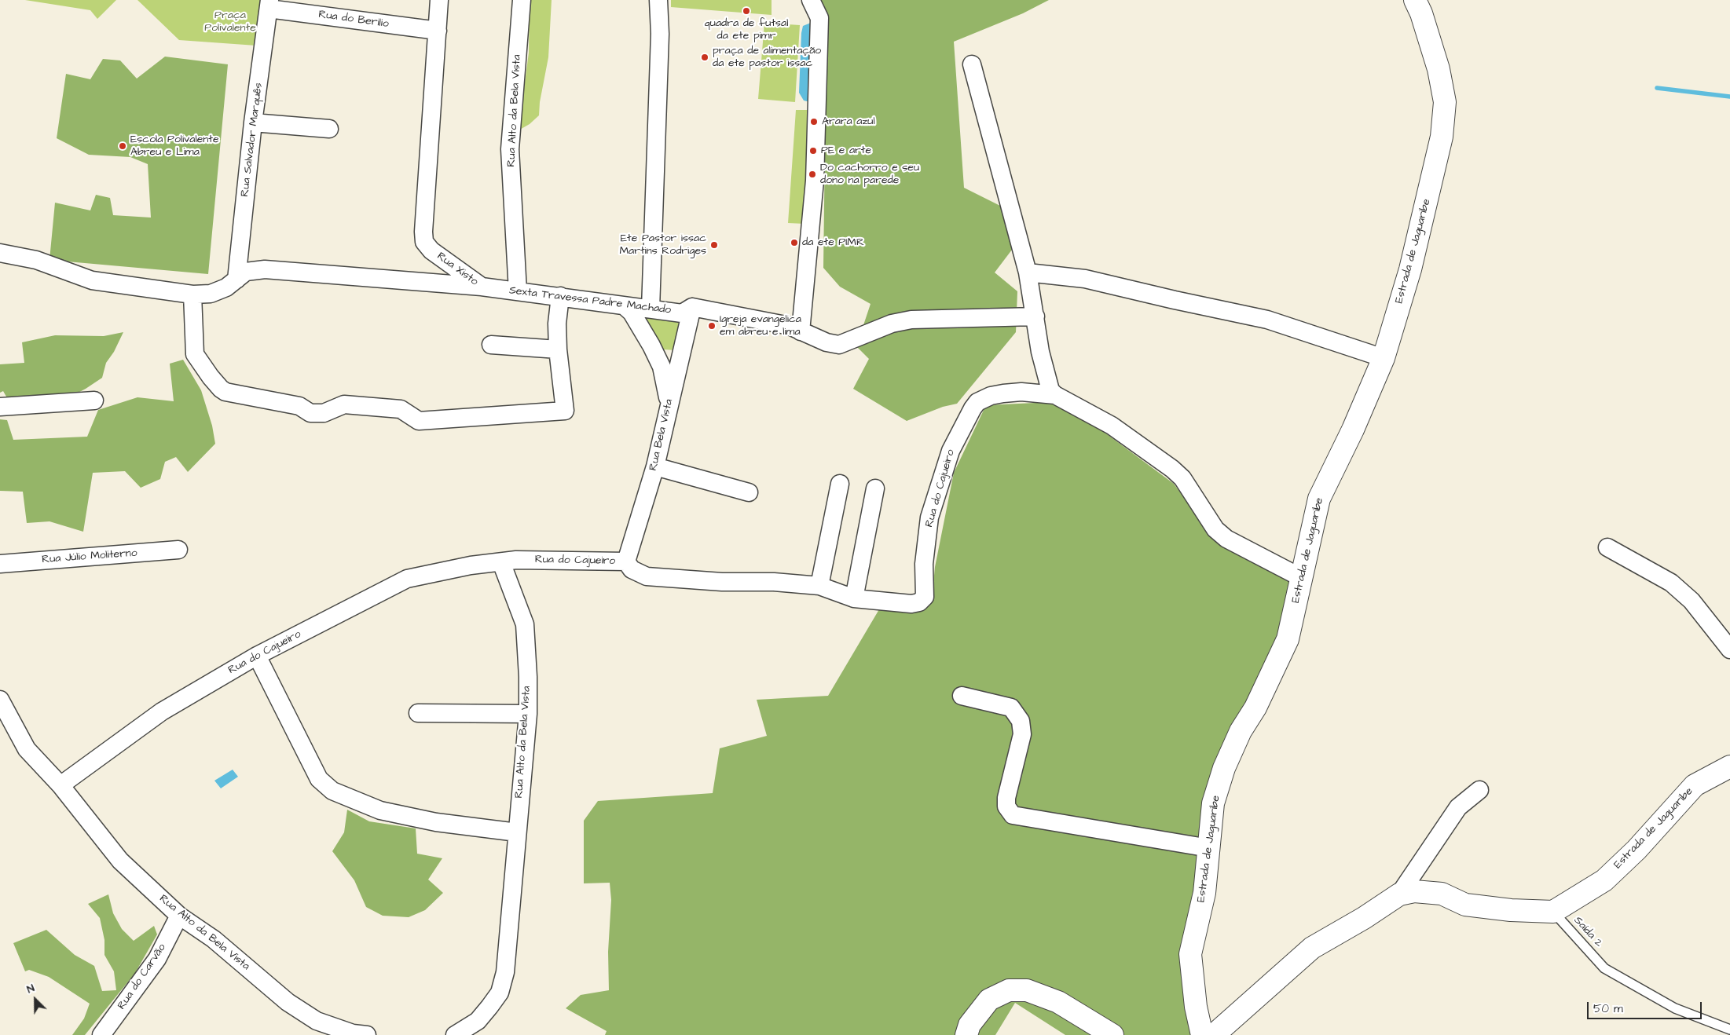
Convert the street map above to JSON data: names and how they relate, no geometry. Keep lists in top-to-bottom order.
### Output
{
  "streets": {
    "street": [
      "Rua do Berilio",
      "Rua Alto da Bela Vista",
      "Rua Salvador Marquês",
      "Estrada de Jaguaribe",
      "Rua Xisto",
      "Sexta Travessa Padre Machado",
      "Rua Bela Vista",
      "Rua do Cajueiro",
      "Rua Júlio Moliterno",
      "Rua do Carvão"
    ],
    "lane": ["Saída 2"]
  },
  "crossings": [
    ["Rua do Berilio", "Rua Salvador Marquês"],
    ["Rua do Berilio", "Rua Xisto"],
    ["Rua Alto da Bela Vista", "Sexta Travessa Padre Machado"],
    ["Rua Alto da Bela Vista", "Rua do Cajueiro"],
    ["Rua Alto da Bela Vista", "Rua do Carvão"],
    ["Rua Salvador Marquês", "Rua Xisto"],
    ["Estrada de Jaguaribe", "Saída 2"],
    ["Rua Xisto", "Sexta Travessa Padre Machado"],
    ["Sexta Travessa Padre Machado", "Rua Bela Vista"],
    ["Rua Bela Vista", "Rua do Cajueiro"]
  ],
  "parks": ["Praça Polivalente"],
  "places": [
    "quadra de futsal da ete pimr",
    "praça de alimentação da ete pastor issac",
    "Arara azul",
    "Escola Polivalente Abreu e Lima",
    "PE e arte",
    "Do cachorro e seu dono na parede",
    "da ete PIMR",
    "Ete Pastor issac Martins Rodriges",
    "Igreja evangelica em abreu e lima"
  ],
  "scale_bar": "50 m",
  "north": "top left"
}
